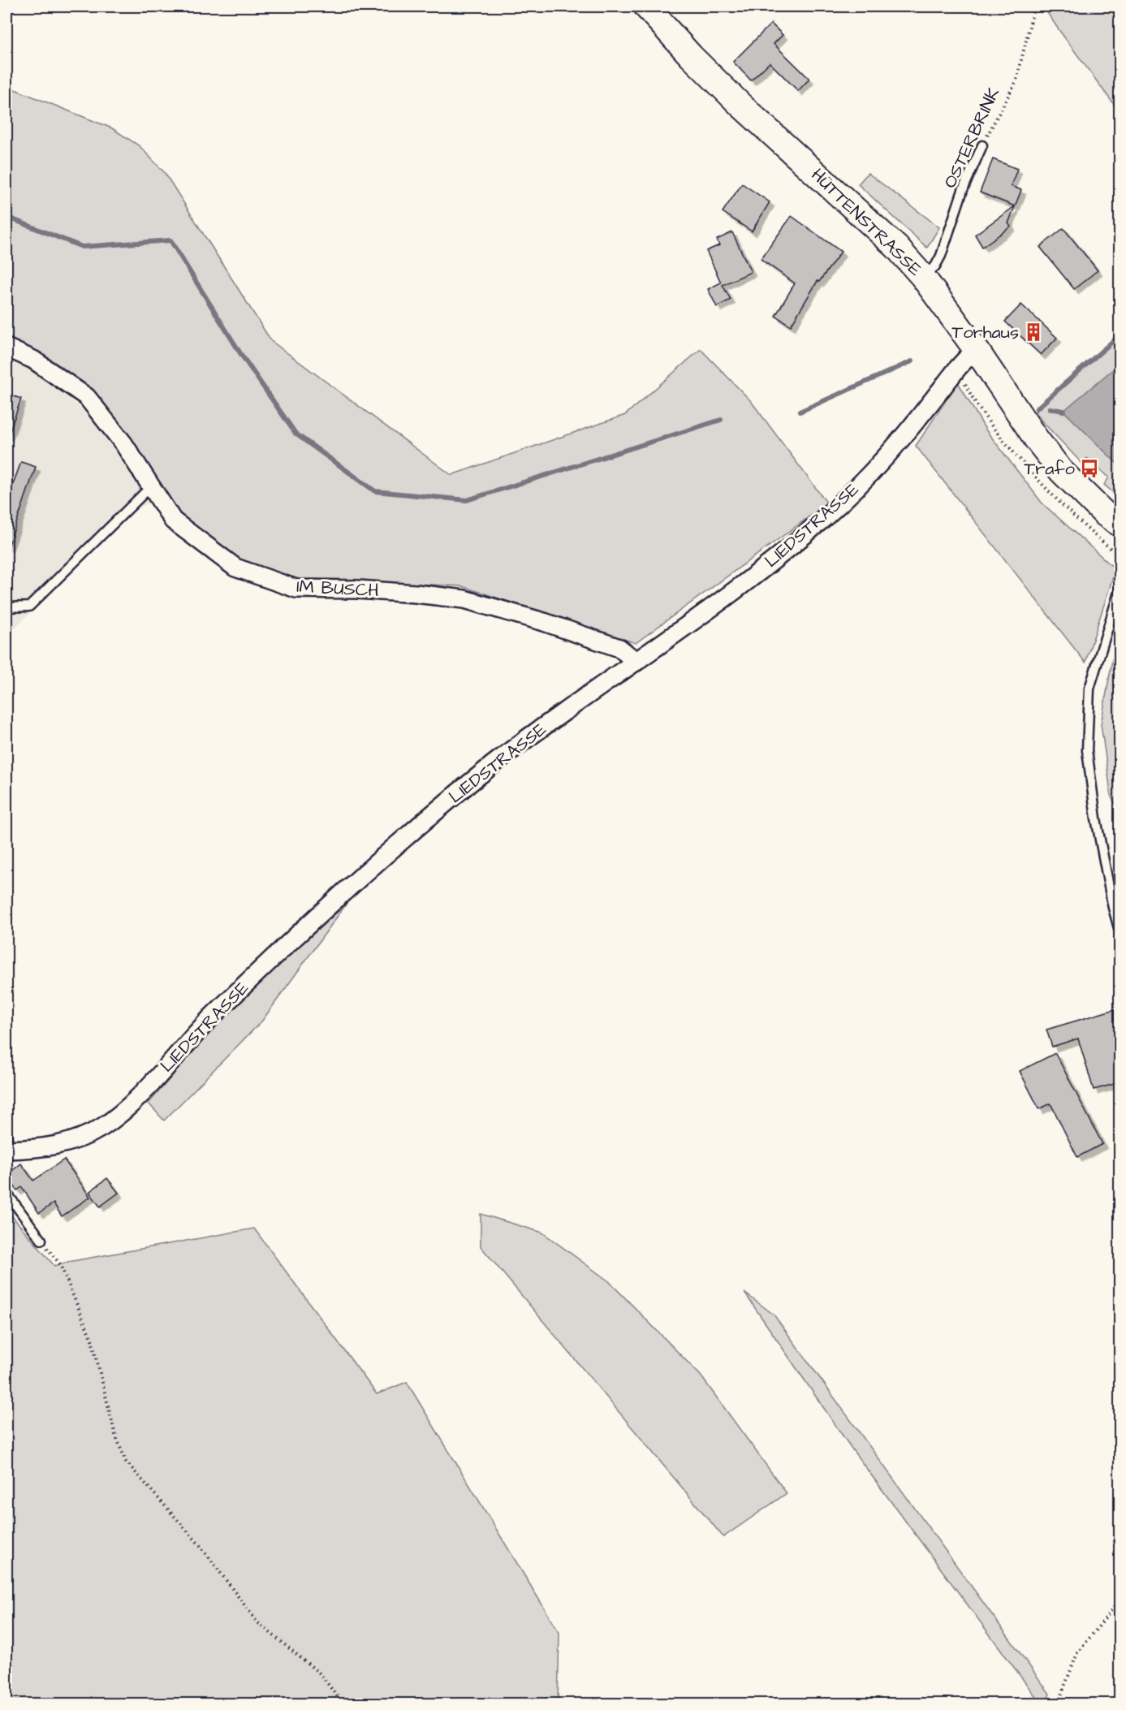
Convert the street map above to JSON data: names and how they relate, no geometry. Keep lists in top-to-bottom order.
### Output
{
  "streets": {
    "main road": ["HÜTTENSTRASSE"],
    "street": ["LIEDSTRASSE", "IM BUSCH"],
    "lane": ["OSTERBRINK"]
  },
  "crossings": [
    ["OSTERBRINK", "HÜTTENSTRASSE"],
    ["HÜTTENSTRASSE", "LIEDSTRASSE"],
    ["LIEDSTRASSE", "IM BUSCH"]
  ],
  "places": {
    "building": ["Torhaus"],
    "bus stop": ["Trafo"]
  }
}
